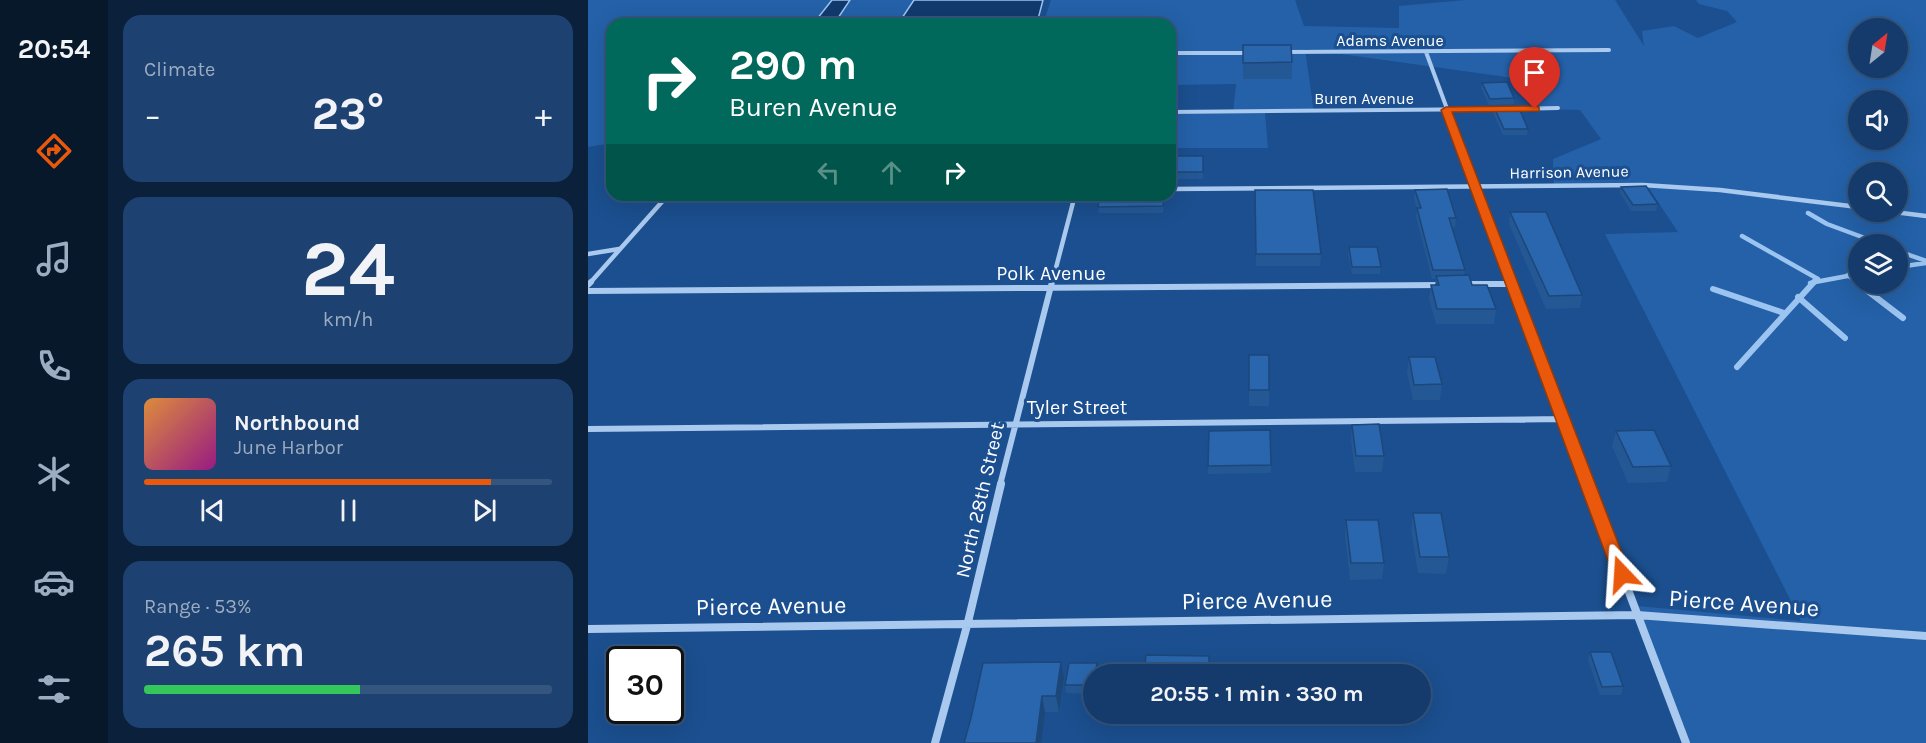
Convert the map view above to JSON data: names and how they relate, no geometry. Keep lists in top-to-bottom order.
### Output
{
  "streets": {
    "street": [
      "Adams Avenue",
      "Buren Avenue",
      "Harrison Avenue",
      "Polk Avenue",
      "Tyler Street",
      "North 28th Street",
      "Pierce Avenue"
    ]
  },
  "crossings": [
    ["Polk Avenue", "North 28th Street"],
    ["Tyler Street", "North 28th Street"],
    ["North 28th Street", "Pierce Avenue"]
  ],
  "north": "top right",
  "page": {
    "tabs": "20:54",
    "tile": [
      "Climate",
      ["24", "km/h"],
      ["Range · 53%", "265 km"]
    ],
    "turn": ["290 m", "Buren Avenue"],
    "heat": ["−", "23°", "+"],
    "song": ["Northbound", "June Harbor"],
    "limit": "30",
    "trip": "20:55 · 1 min · 330 m"
  }
}
